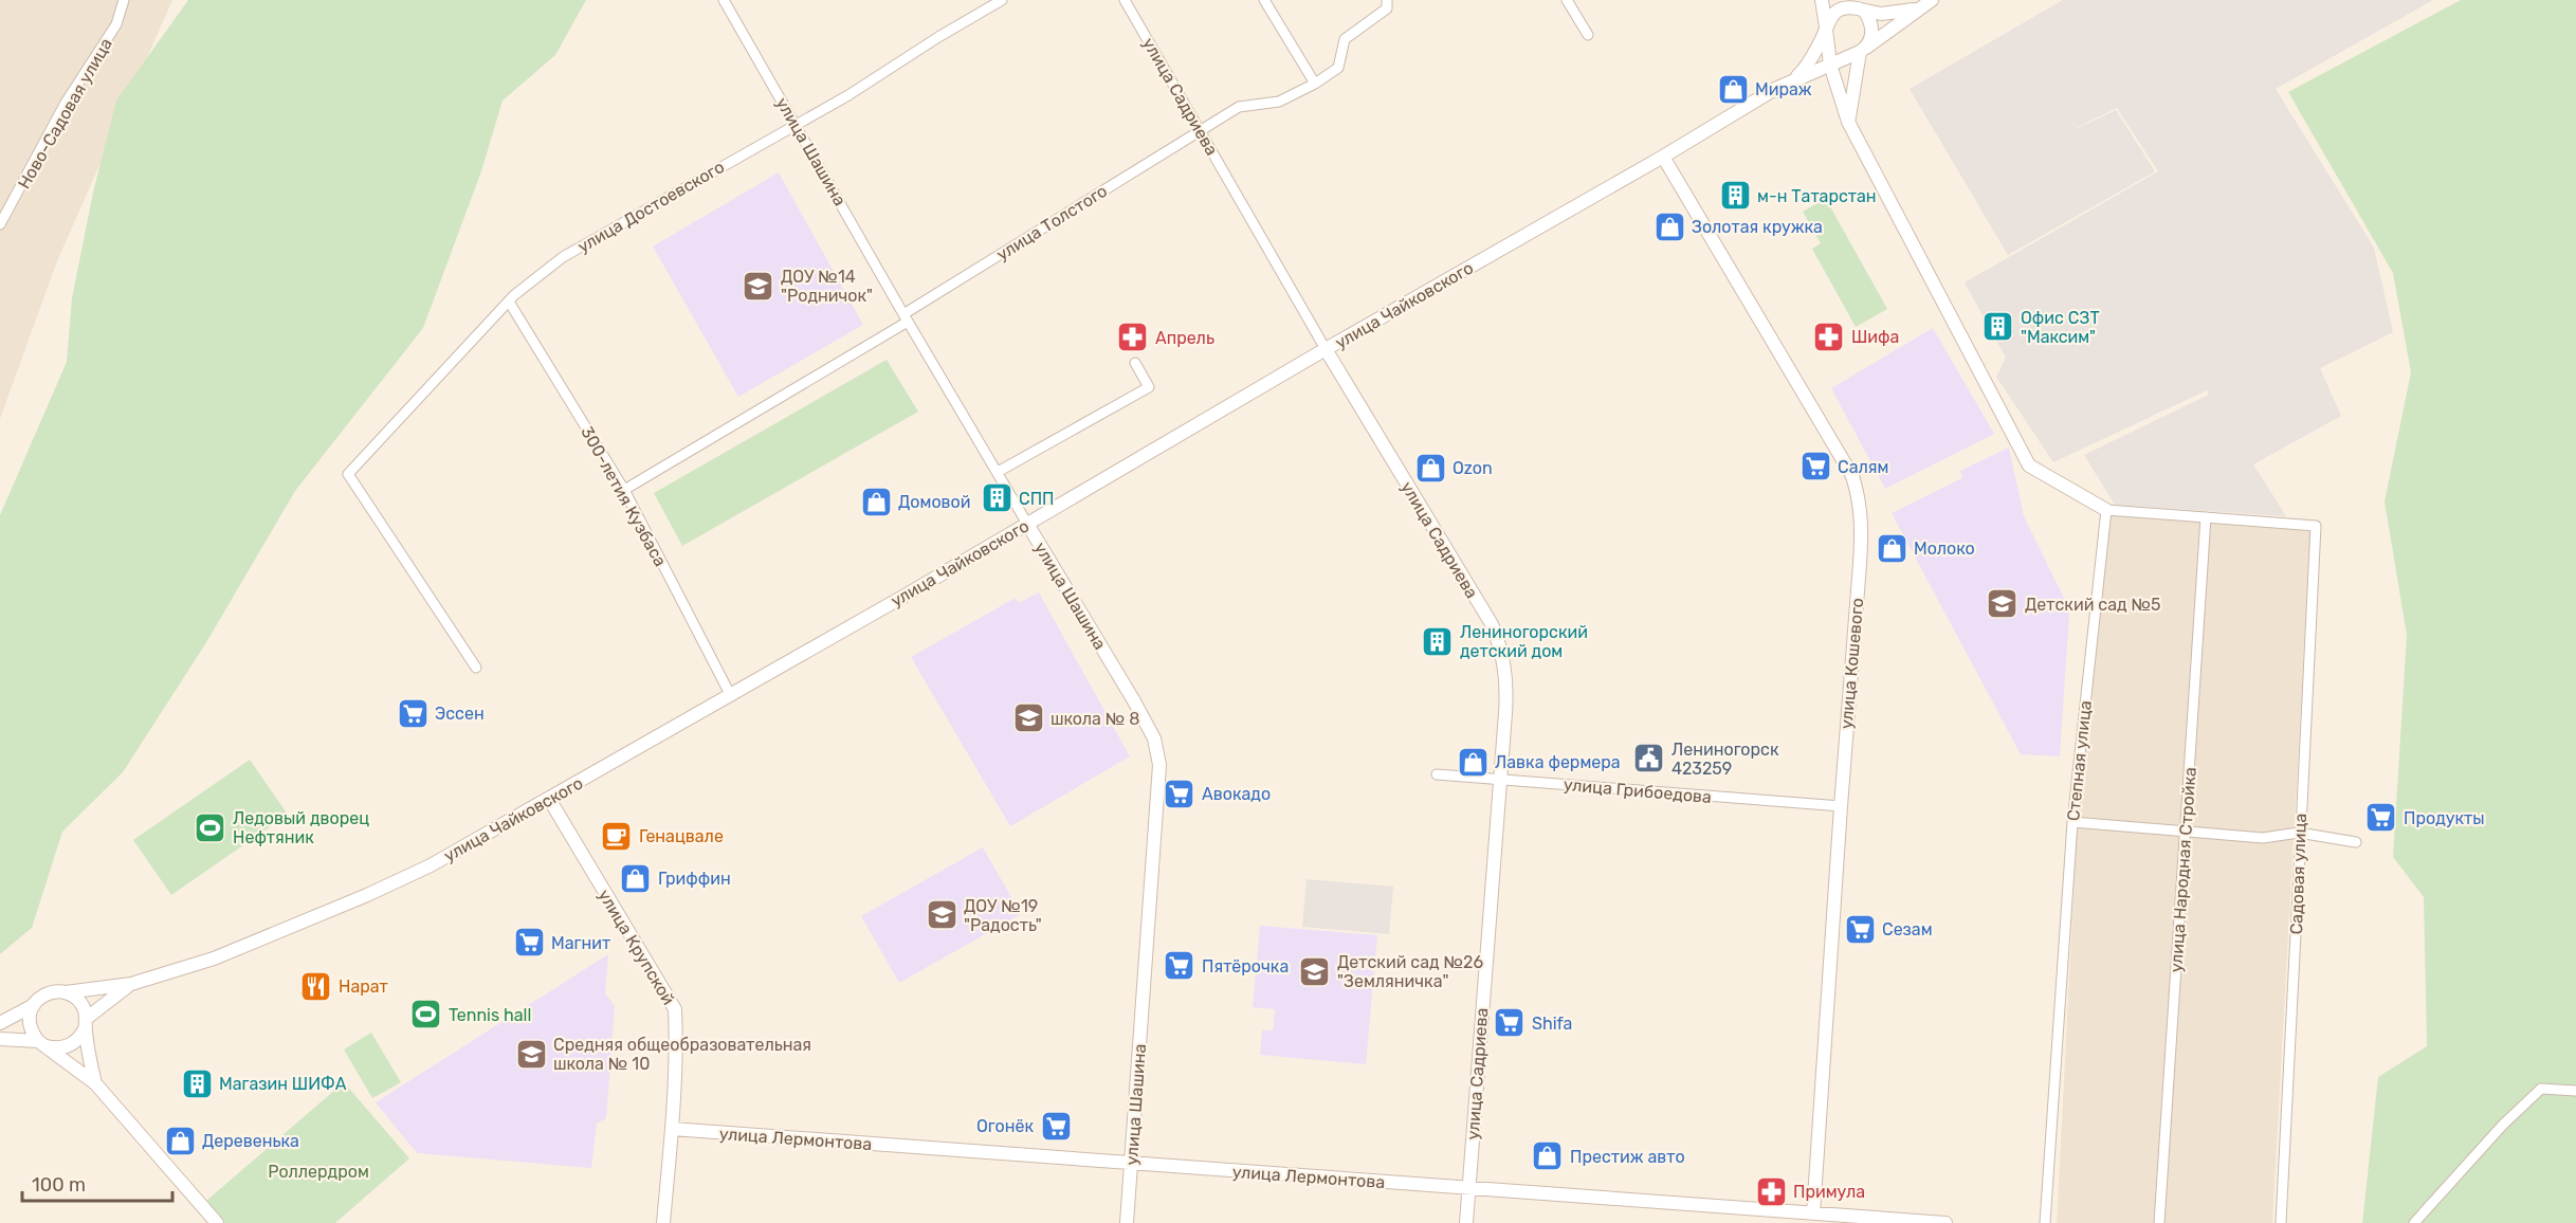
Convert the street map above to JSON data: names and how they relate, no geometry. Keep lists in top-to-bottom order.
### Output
{
  "streets": {
    "street": [
      "улица Садриева",
      "Ново-Садовая улица",
      "улица Шашина",
      "улица Достоевского",
      "улица Толстого",
      "улица Чайковского",
      "300-летия Кузбаса",
      "улица Кошевого",
      "Степная улица",
      "улица Грибоедова",
      "улица Народная Стройка",
      "Садовая улица",
      "улица Крупской",
      "улица Лермонтова"
    ]
  },
  "crossings": [
    ["улица Садриева", "улица Толстого"],
    ["улица Садриева", "улица Чайковского"],
    ["улица Садриева", "улица Грибоедова"],
    ["улица Садриева", "улица Лермонтова"],
    ["улица Шашина", "улица Достоевского"],
    ["улица Шашина", "улица Толстого"],
    ["улица Шашина", "улица Чайковского"],
    ["улица Шашина", "улица Лермонтова"],
    ["улица Достоевского", "300-летия Кузбаса"],
    ["улица Толстого", "300-летия Кузбаса"],
    ["улица Чайковского", "300-летия Кузбаса"],
    ["улица Чайковского", "улица Кошевого"],
    ["улица Чайковского", "улица Крупской"],
    ["улица Кошевого", "улица Грибоедова"],
    ["улица Кошевого", "улица Лермонтова"],
    ["улица Народная Стройка", "Садовая улица"],
    ["улица Крупской", "улица Лермонтова"]
  ],
  "parks": ["Роллердром"],
  "places": {
    "shop": [
      "Мираж",
      "Золотая кружка",
      "Ozon",
      "Домовой",
      "Молоко",
      "Лавка фермера",
      "Гриффин",
      "Деревенька",
      "Престиж авто"
    ],
    "building": [
      "м-н Татарстан",
      "Офис СЗТ \"Максим\"",
      "СПП",
      "Лениногорский детский дом",
      "Магазин ШИФА"
    ],
    "school or university": [
      "ДОУ №14 \"Родничок\"",
      "Детский сад №5",
      "школа № 8",
      "ДОУ №19 \"Радость\"",
      "Детский сад №26 \"Земляничка\"",
      "Средняя общеобразовательная школа № 10"
    ],
    "pharmacy": ["Шифа", "Апрель", "Примула"],
    "supermarket": [
      "Салям",
      "Эссен",
      "Авокадо",
      "Продукты",
      "Сезам",
      "Магнит",
      "Пятёрочка",
      "Shifa",
      "Огонёк"
    ],
    "public building": ["Лениногорск 423259"],
    "sports": ["Ледовый дворец Нефтяник", "Tennis hall"],
    "cafe": ["Генацвале"],
    "restaurant": ["Нарат"]
  },
  "scale_bar": "100 m"
}
